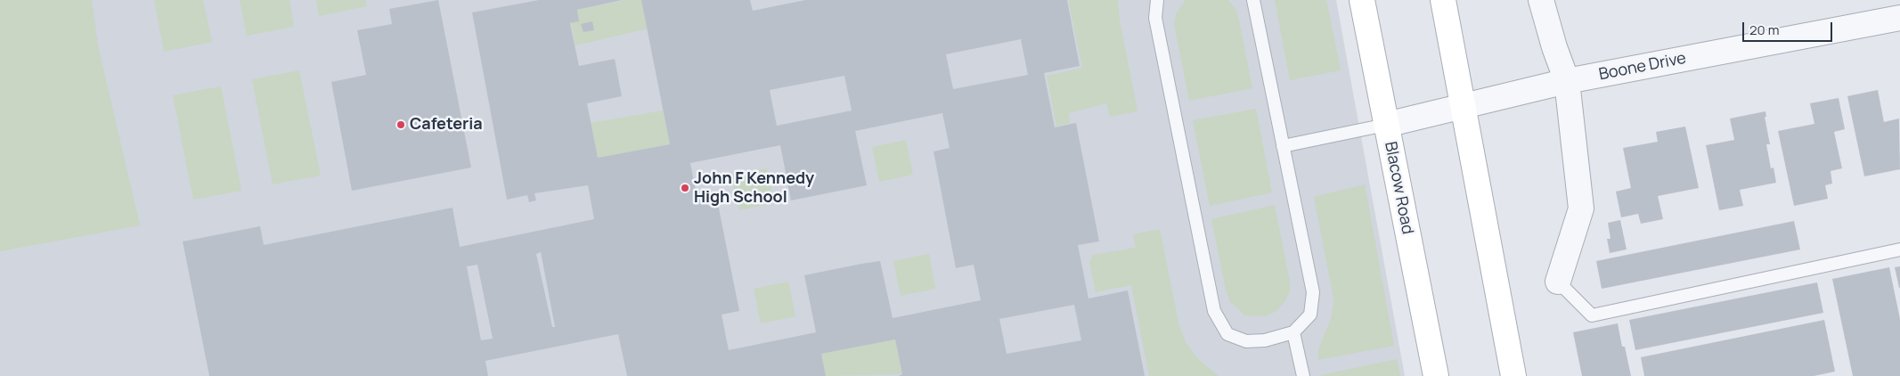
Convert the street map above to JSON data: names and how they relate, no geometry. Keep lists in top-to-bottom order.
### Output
{
  "streets": {
    "main road": ["Blacow Road"],
    "street": ["Boone Drive"]
  },
  "crossings": [
    ["Boone Drive", "Blacow Road"]
  ],
  "places": ["Cafeteria", "John F Kennedy High School"],
  "scale_bar": "20 m"
}
